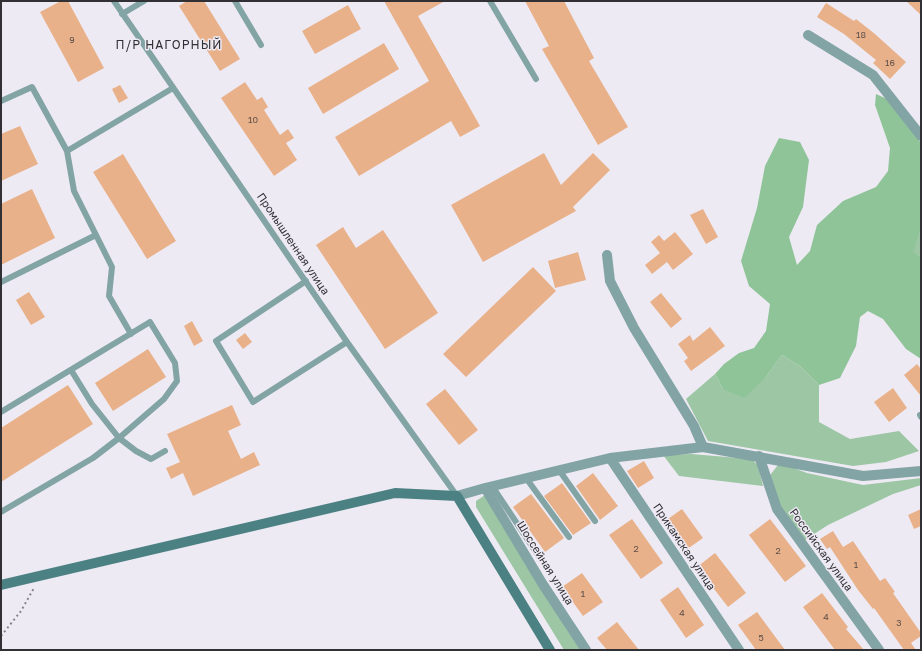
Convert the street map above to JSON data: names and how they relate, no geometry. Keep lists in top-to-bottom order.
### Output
{
  "streets": {
    "street": ["Прикамская улица", "Российская улица", "Шоссейная улица"],
    "lane": ["Промышленная улица"]
  },
  "districts": ["П/Р НАГОРНЫЙ"],
  "house_numbers": [
    "18",
    "9",
    "16",
    "10",
    "2",
    "2",
    "1",
    "1",
    "4",
    "4",
    "3",
    "5"
  ]
}
